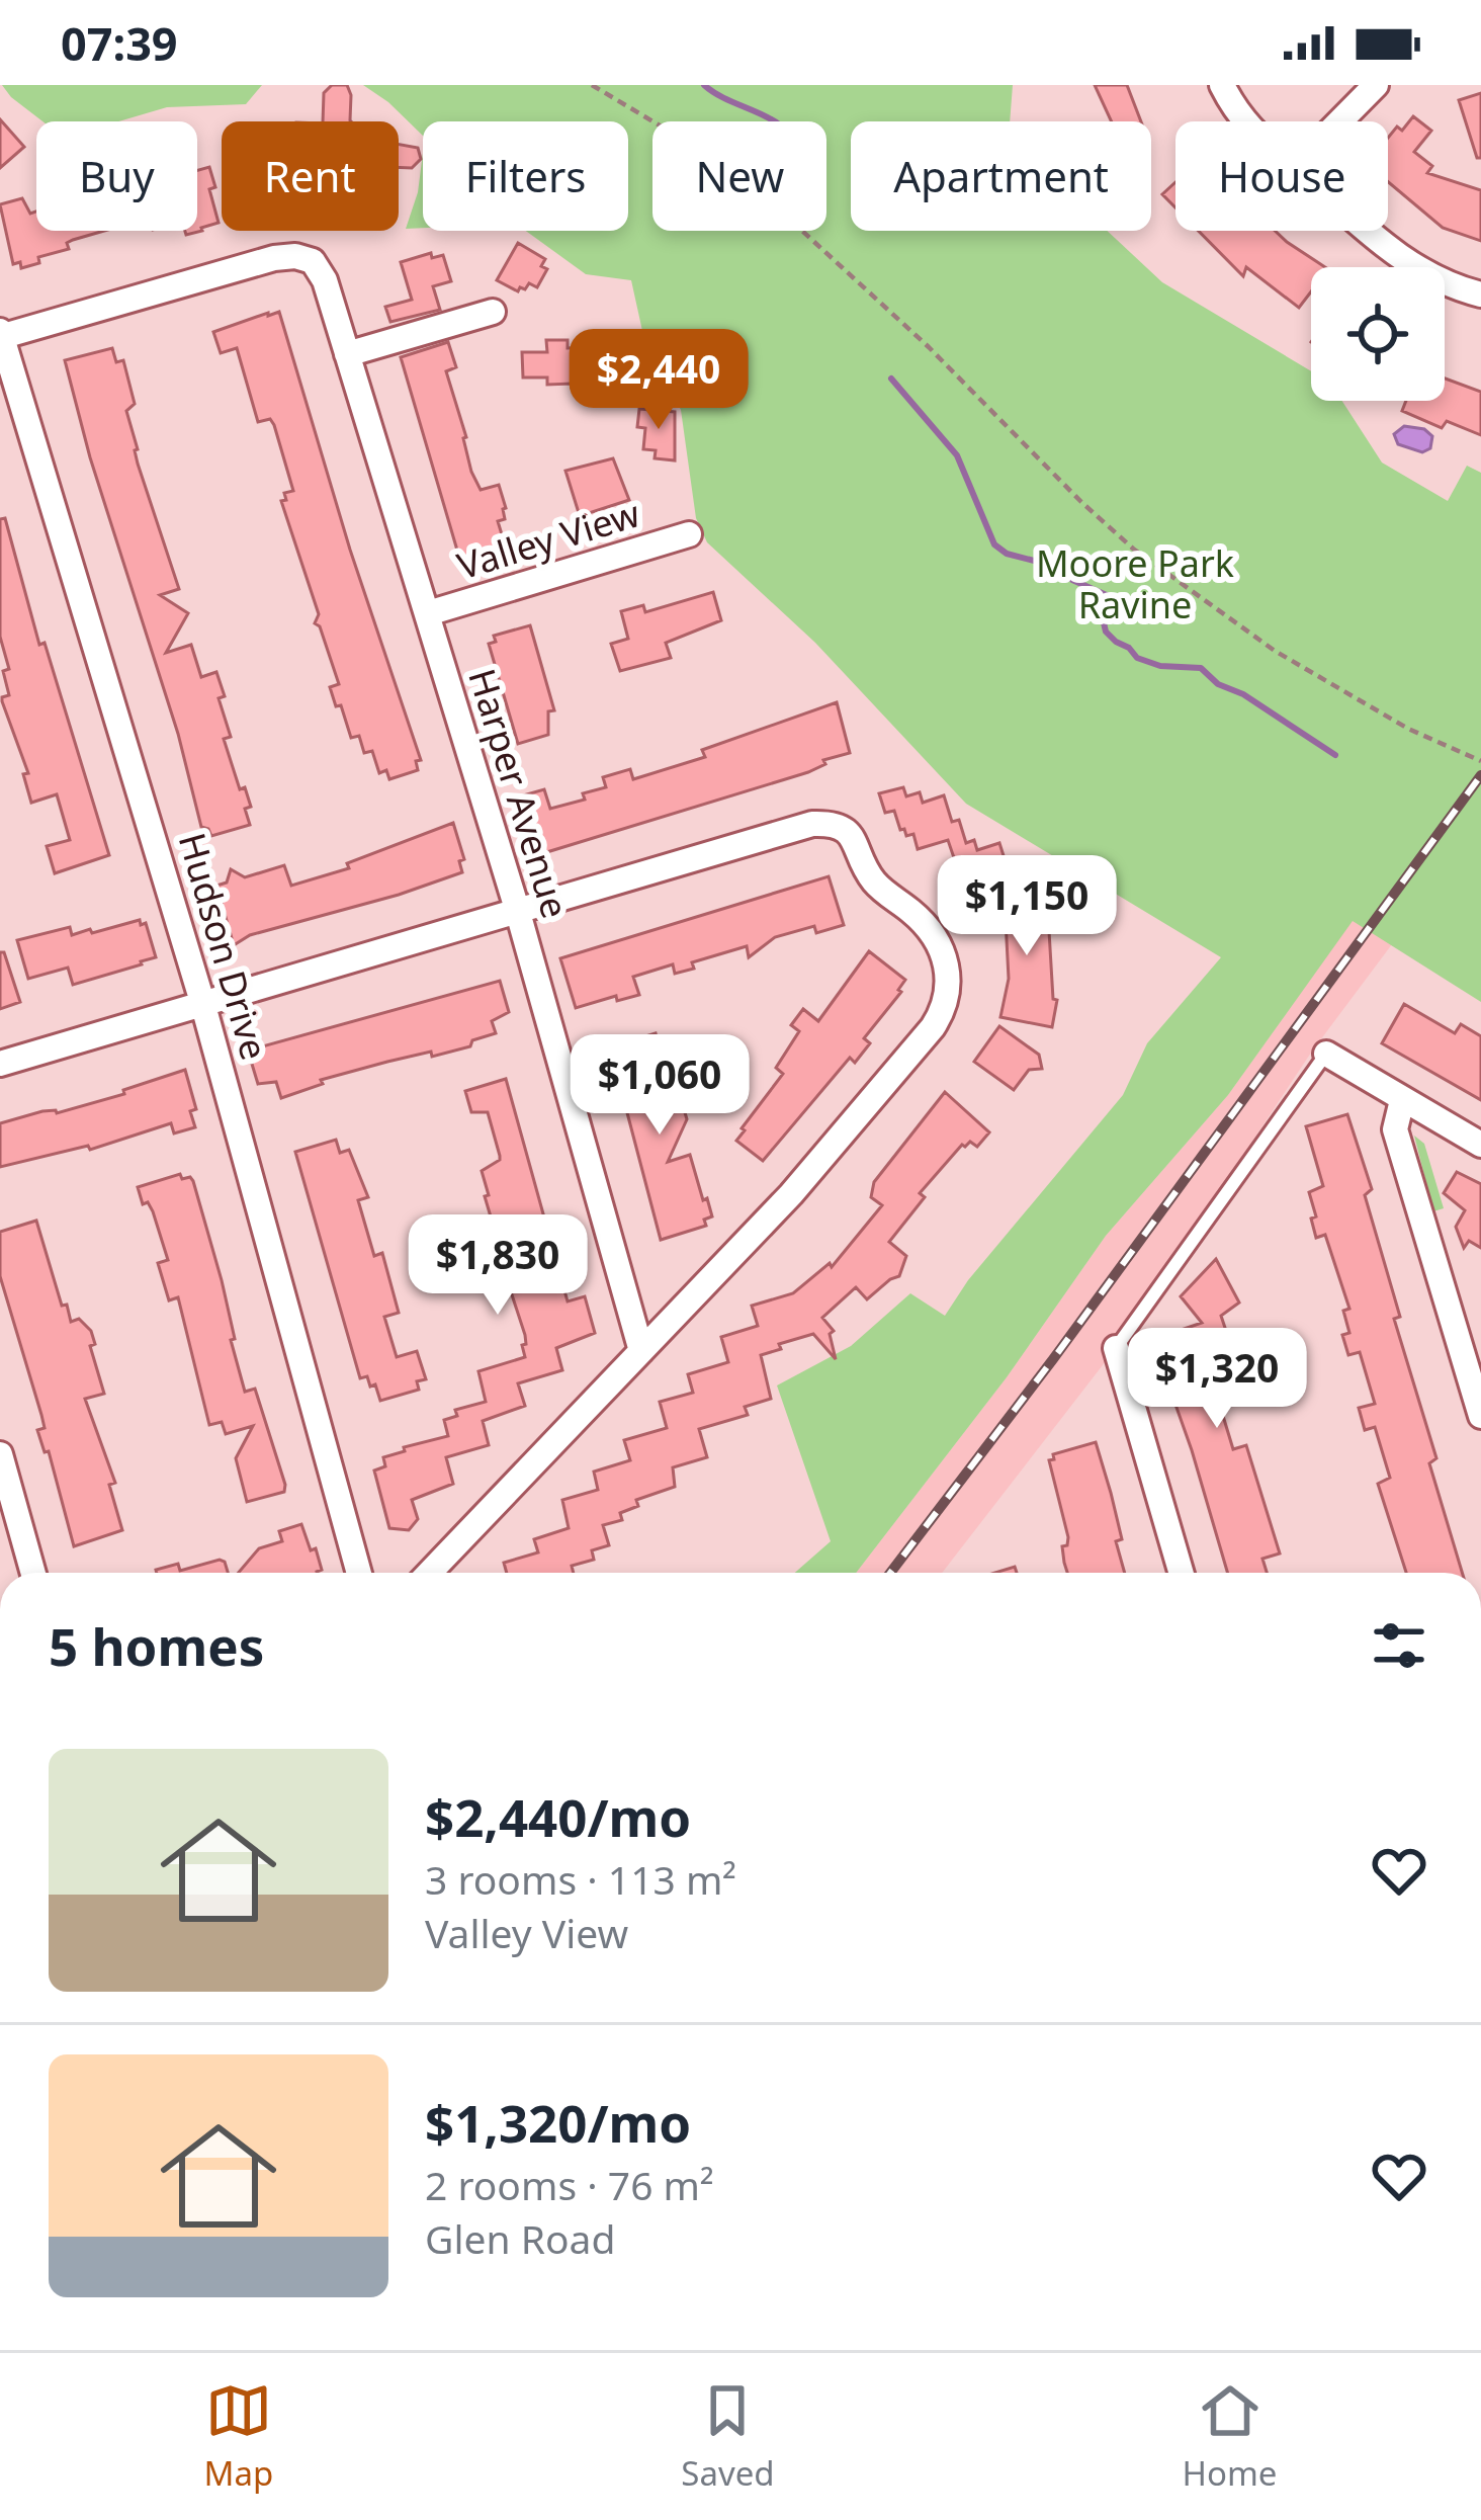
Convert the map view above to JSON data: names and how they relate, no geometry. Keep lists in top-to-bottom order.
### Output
{
  "streets": {
    "street": ["Valley View", "Harper Avenue", "Hudson Drive"]
  },
  "crossings": [
    ["Valley View", "Harper Avenue"],
    ["Harper Avenue", "Hudson Drive"]
  ],
  "parks": ["Moore Park Ravine"],
  "page": {
    "status": "07:39",
    "chip": [
      "Buy",
      "Rent",
      "Filters",
      "New",
      "Apartment",
      "House"
    ],
    "price": [
      "$2,440",
      "$1,150",
      "$1,060",
      "$1,830",
      "$1,320"
    ],
    "heading": "5 homes",
    "list": [
      {
        "name": "$2,440/mo",
        "note": "3 rooms · 113 m² · Valley View"
      },
      {
        "name": "$1,320/mo",
        "note": "2 rooms · 76 m² · Glen Road"
      }
    ],
    "tabs": ["Map", "Saved", "Home"]
  }
}
